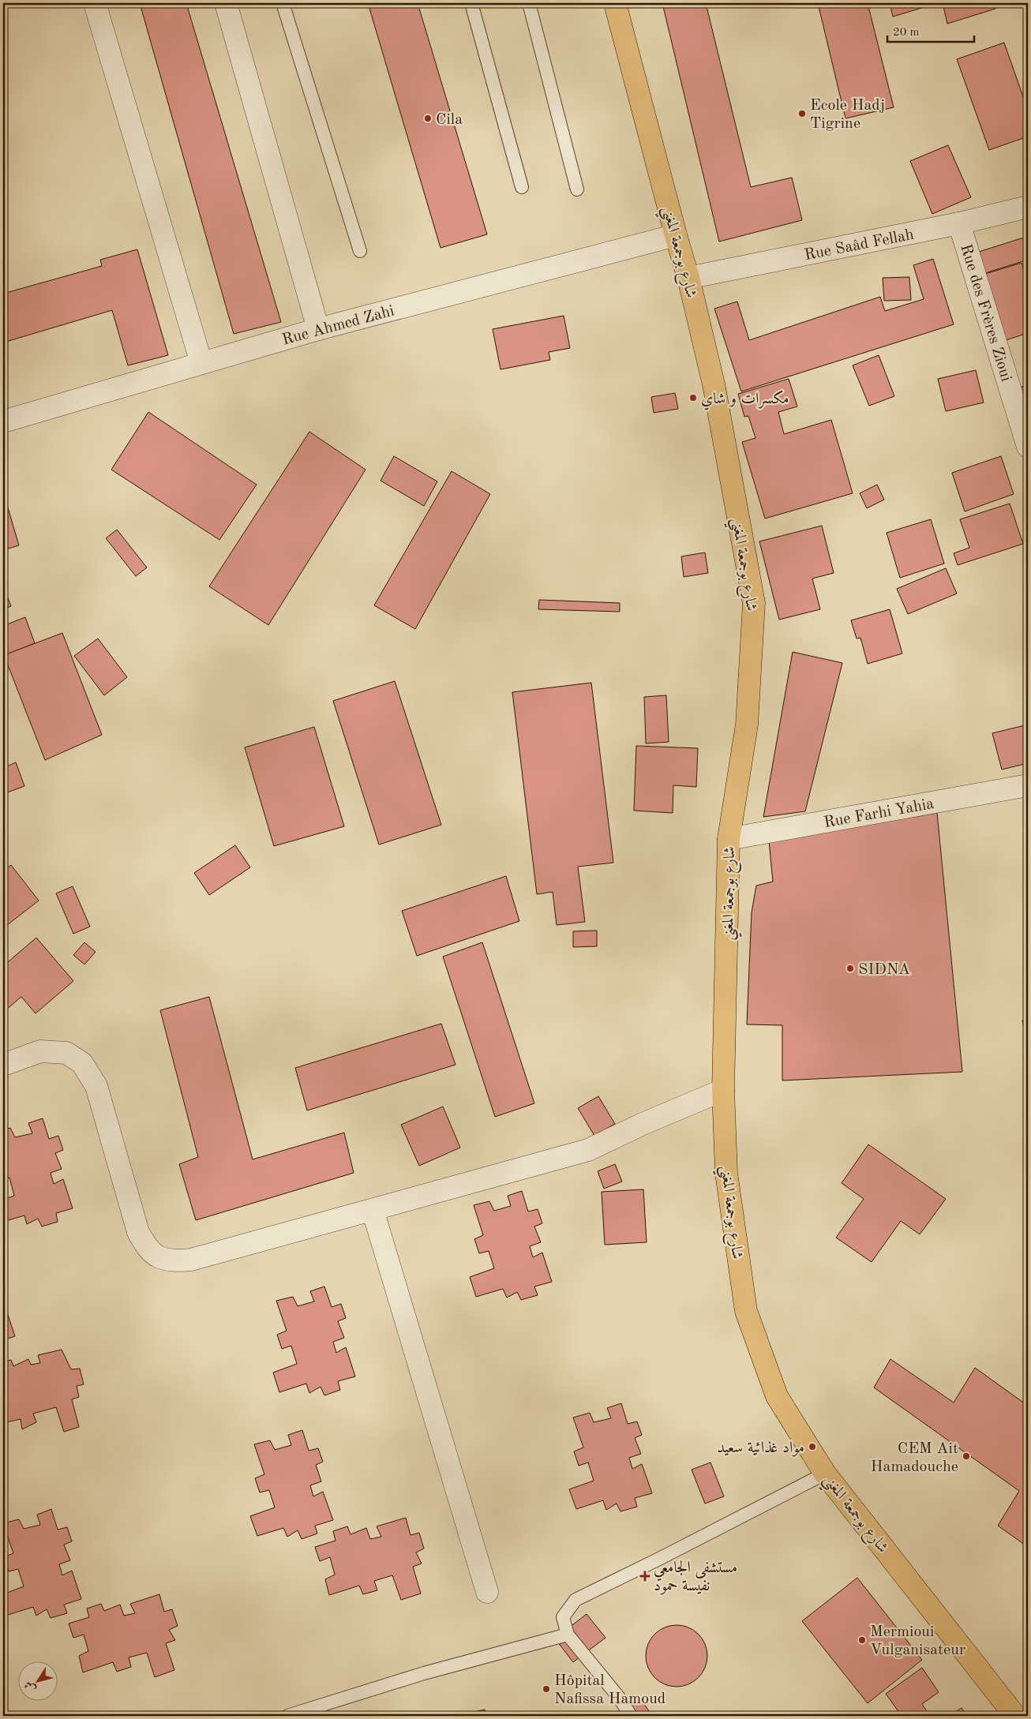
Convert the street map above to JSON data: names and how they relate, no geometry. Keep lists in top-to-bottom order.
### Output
{
  "streets": {
    "main road": ["شارع بوجمعة المغني"],
    "street": [
      "Rue Saâd Fellah",
      "Rue des Frères Zioui",
      "Rue Ahmed Zahi",
      "Rue Farhi Yahia"
    ]
  },
  "crossings": [
    ["Rue Saâd Fellah", "شارع بوجمعة المغني"],
    ["Rue Saâd Fellah", "Rue des Frères Zioui"],
    ["شارع بوجمعة المغني", "Rue Ahmed Zahi"],
    ["شارع بوجمعة المغني", "Rue Farhi Yahia"]
  ],
  "places": {
    "other": [
      "Ecole Hadj Tigrine",
      "Cila",
      "مكسرات و شاي",
      "SIDNA",
      "مواد غذائية سعيد",
      "CEM Ait Hamadouche",
      "Mermioui Vulganisateur",
      "Hôpital Nafissa Hamoud"
    ],
    "health": ["مستشفى الجامعي نفيسة حمود"]
  },
  "scale_bar": "20 m",
  "north": "bottom left"
}
